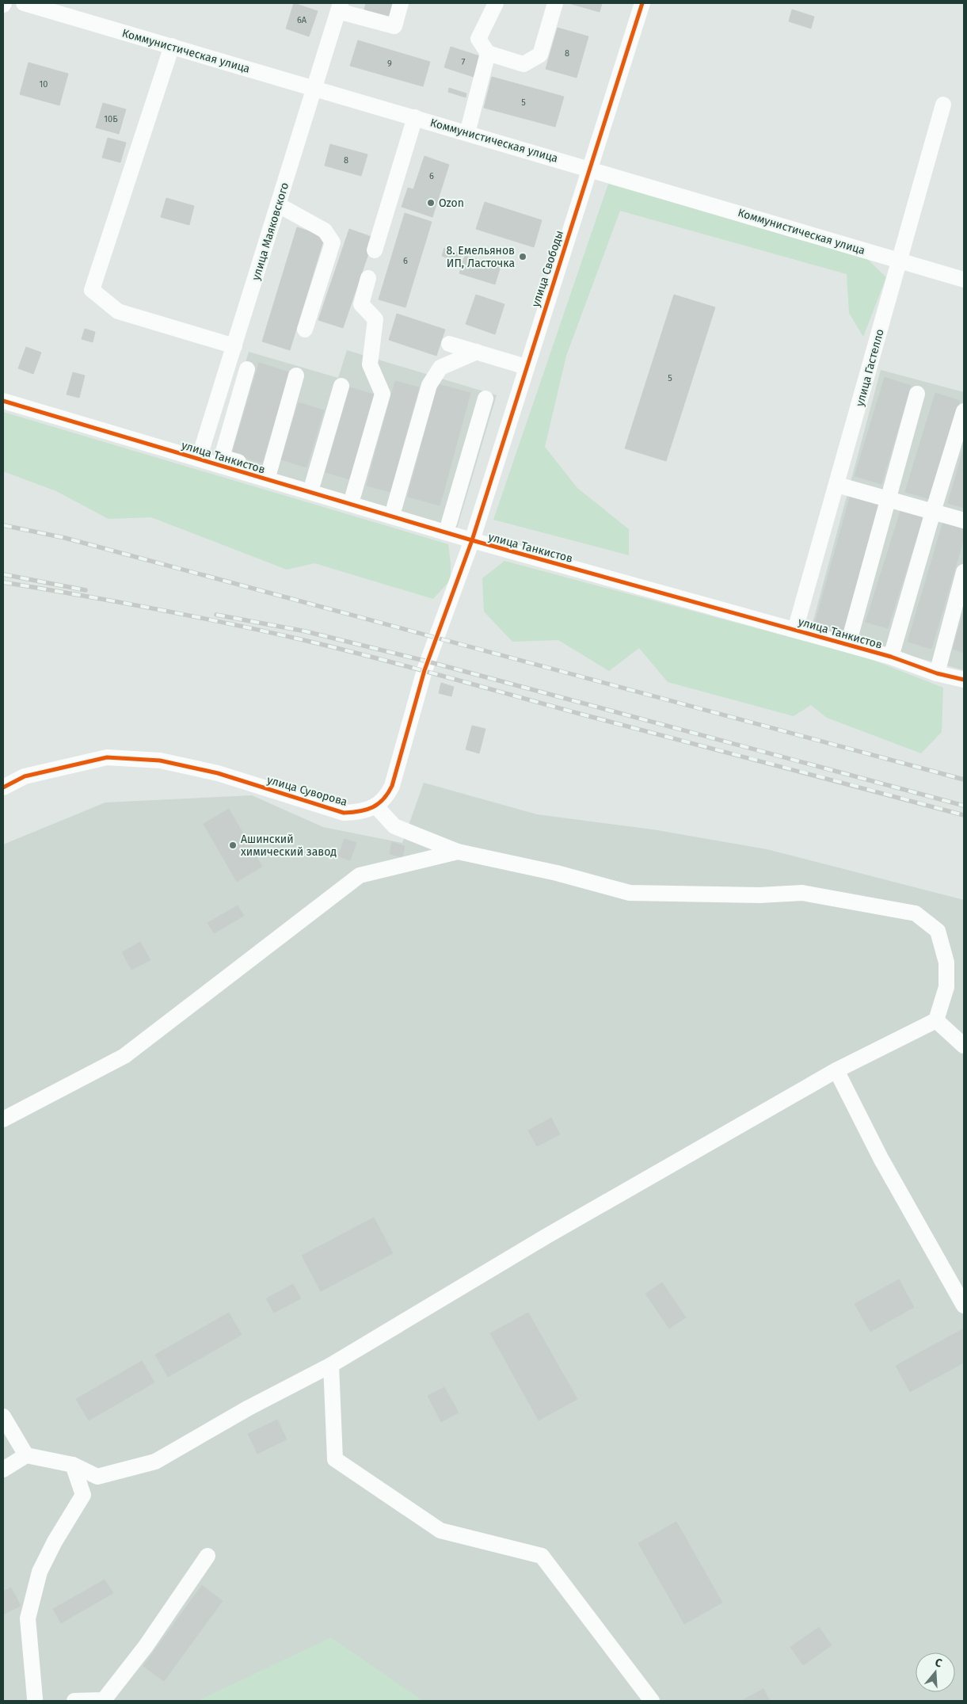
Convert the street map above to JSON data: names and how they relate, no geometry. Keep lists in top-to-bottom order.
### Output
{
  "streets": {
    "street": [
      "Коммунистическая улица",
      "улица Маяковского",
      "улица Свободы",
      "улица Гастелло",
      "улица Танкистов",
      "улица Суворова"
    ]
  },
  "crossings": [
    ["Коммунистическая улица", "улица Маяковского"],
    ["Коммунистическая улица", "улица Свободы"],
    ["Коммунистическая улица", "улица Гастелло"],
    ["улица Маяковского", "улица Танкистов"],
    ["улица Свободы", "улица Танкистов"],
    ["улица Свободы", "улица Суворова"],
    ["улица Гастелло", "улица Танкистов"],
    ["улица Танкистов", "улица Суворова"]
  ],
  "places": ["Ozon", "8. Емельянов ИП, Ласточка", "Ашинский химический завод"],
  "house_numbers": [
    "6А",
    "8",
    "7",
    "9",
    "10",
    "5",
    "10Б",
    "8",
    "6",
    "6",
    "5"
  ],
  "north": "top"
}
